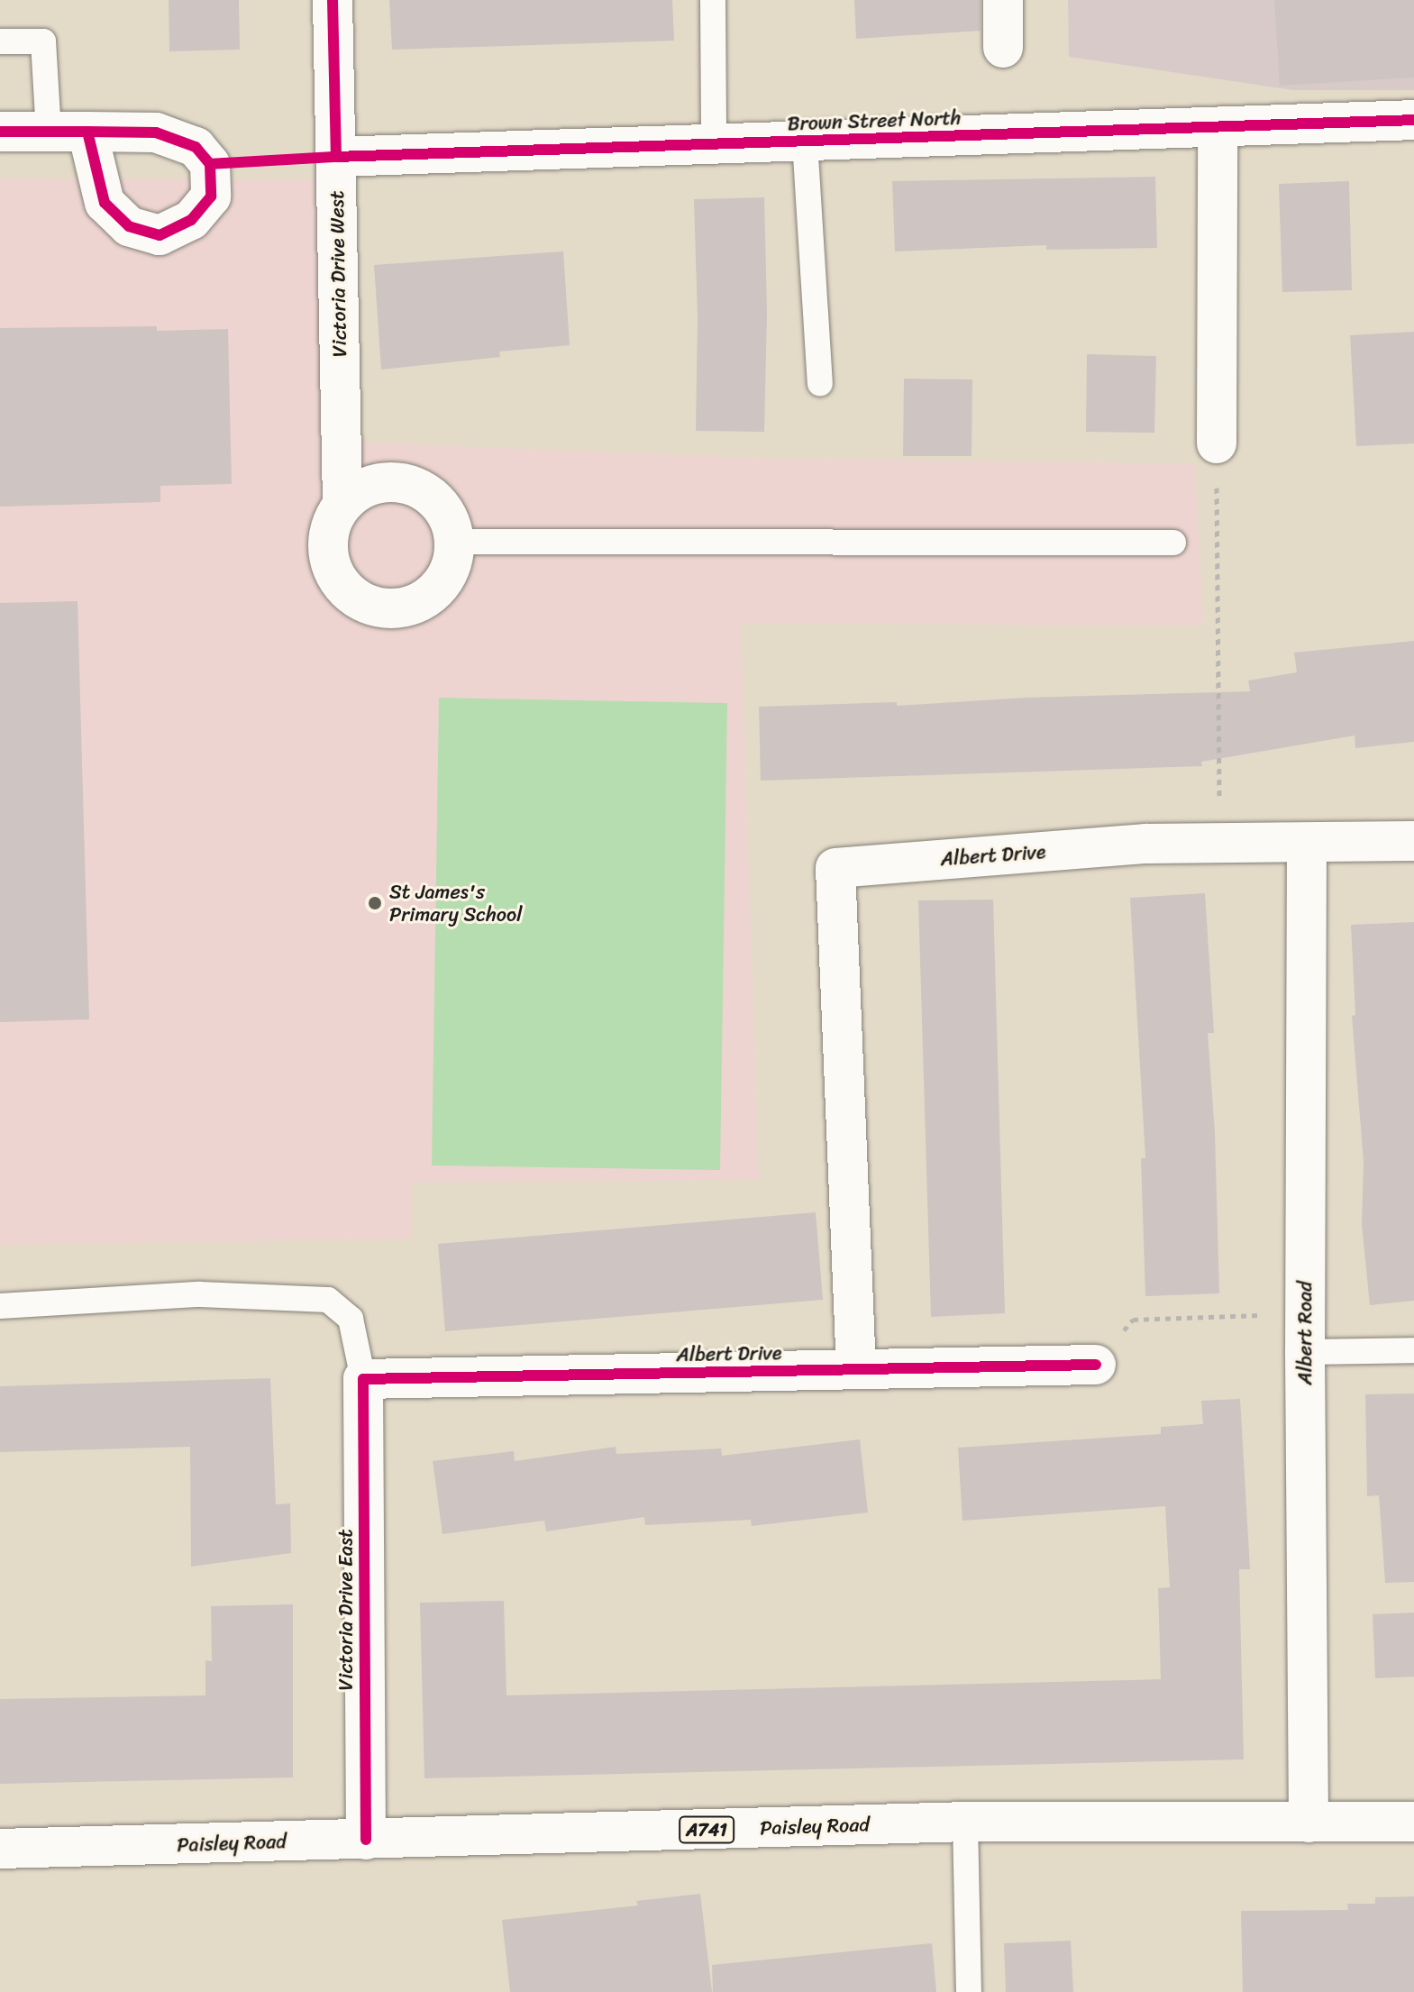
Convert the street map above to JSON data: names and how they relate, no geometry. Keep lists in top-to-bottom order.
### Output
{
  "streets": {
    "street": [
      "Brown Street North",
      "Victoria Drive West",
      "Albert Drive",
      "Albert Road",
      "Victoria Drive East",
      "Paisley Road",
      "A741"
    ]
  },
  "crossings": [
    ["Brown Street North", "Victoria Drive West"],
    ["Albert Drive", "Albert Road"],
    ["Albert Drive", "Victoria Drive East"],
    ["Albert Road", "Paisley Road"],
    ["Victoria Drive East", "Paisley Road"]
  ],
  "places": ["St James's Primary School"]
}
